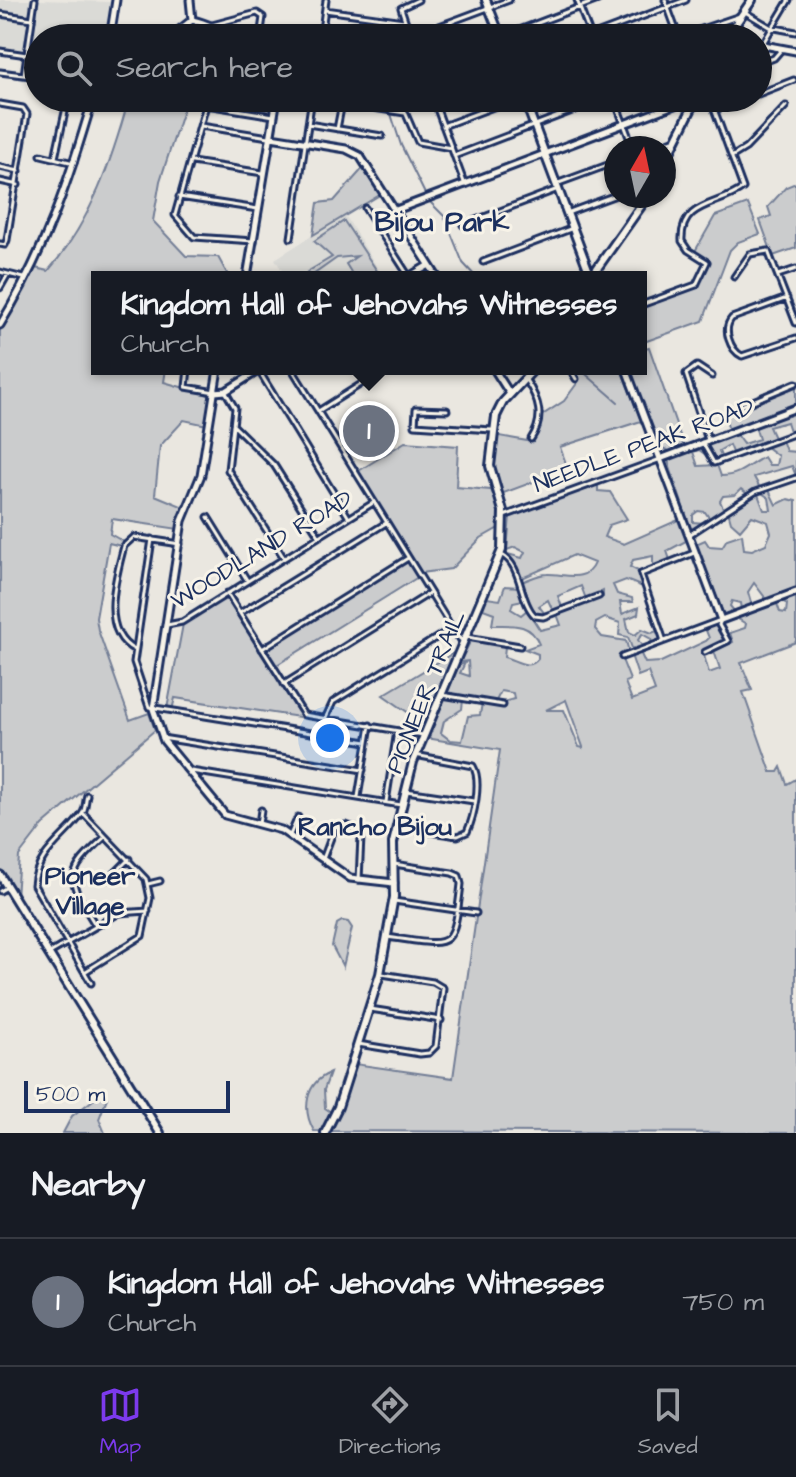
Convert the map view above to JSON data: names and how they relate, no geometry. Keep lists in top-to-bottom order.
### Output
{
  "streets": {
    "main road": ["PIONEER TRAIL"],
    "street": ["NEEDLE PEAK ROAD", "WOODLAND ROAD"]
  },
  "crossings": [
    ["NEEDLE PEAK ROAD", "PIONEER TRAIL"]
  ],
  "districts": ["Bijou Park", "Rancho Bijou", "Pioneer Village"],
  "scale_bar": "500 m",
  "north": "top",
  "page": {
    "search": "Search here",
    "popup": ["Kingdom Hall of Jehovahs Witnesses", "Church"],
    "pins": "1",
    "scale": "500 m",
    "heading": "Nearby",
    "list": [
      {
        "mark": "1",
        "name": "Kingdom Hall of Jehovahs Witnesses",
        "note": "Church",
        "value": "750 m"
      }
    ],
    "nav": ["Map", "Directions", "Saved"]
  }
}
